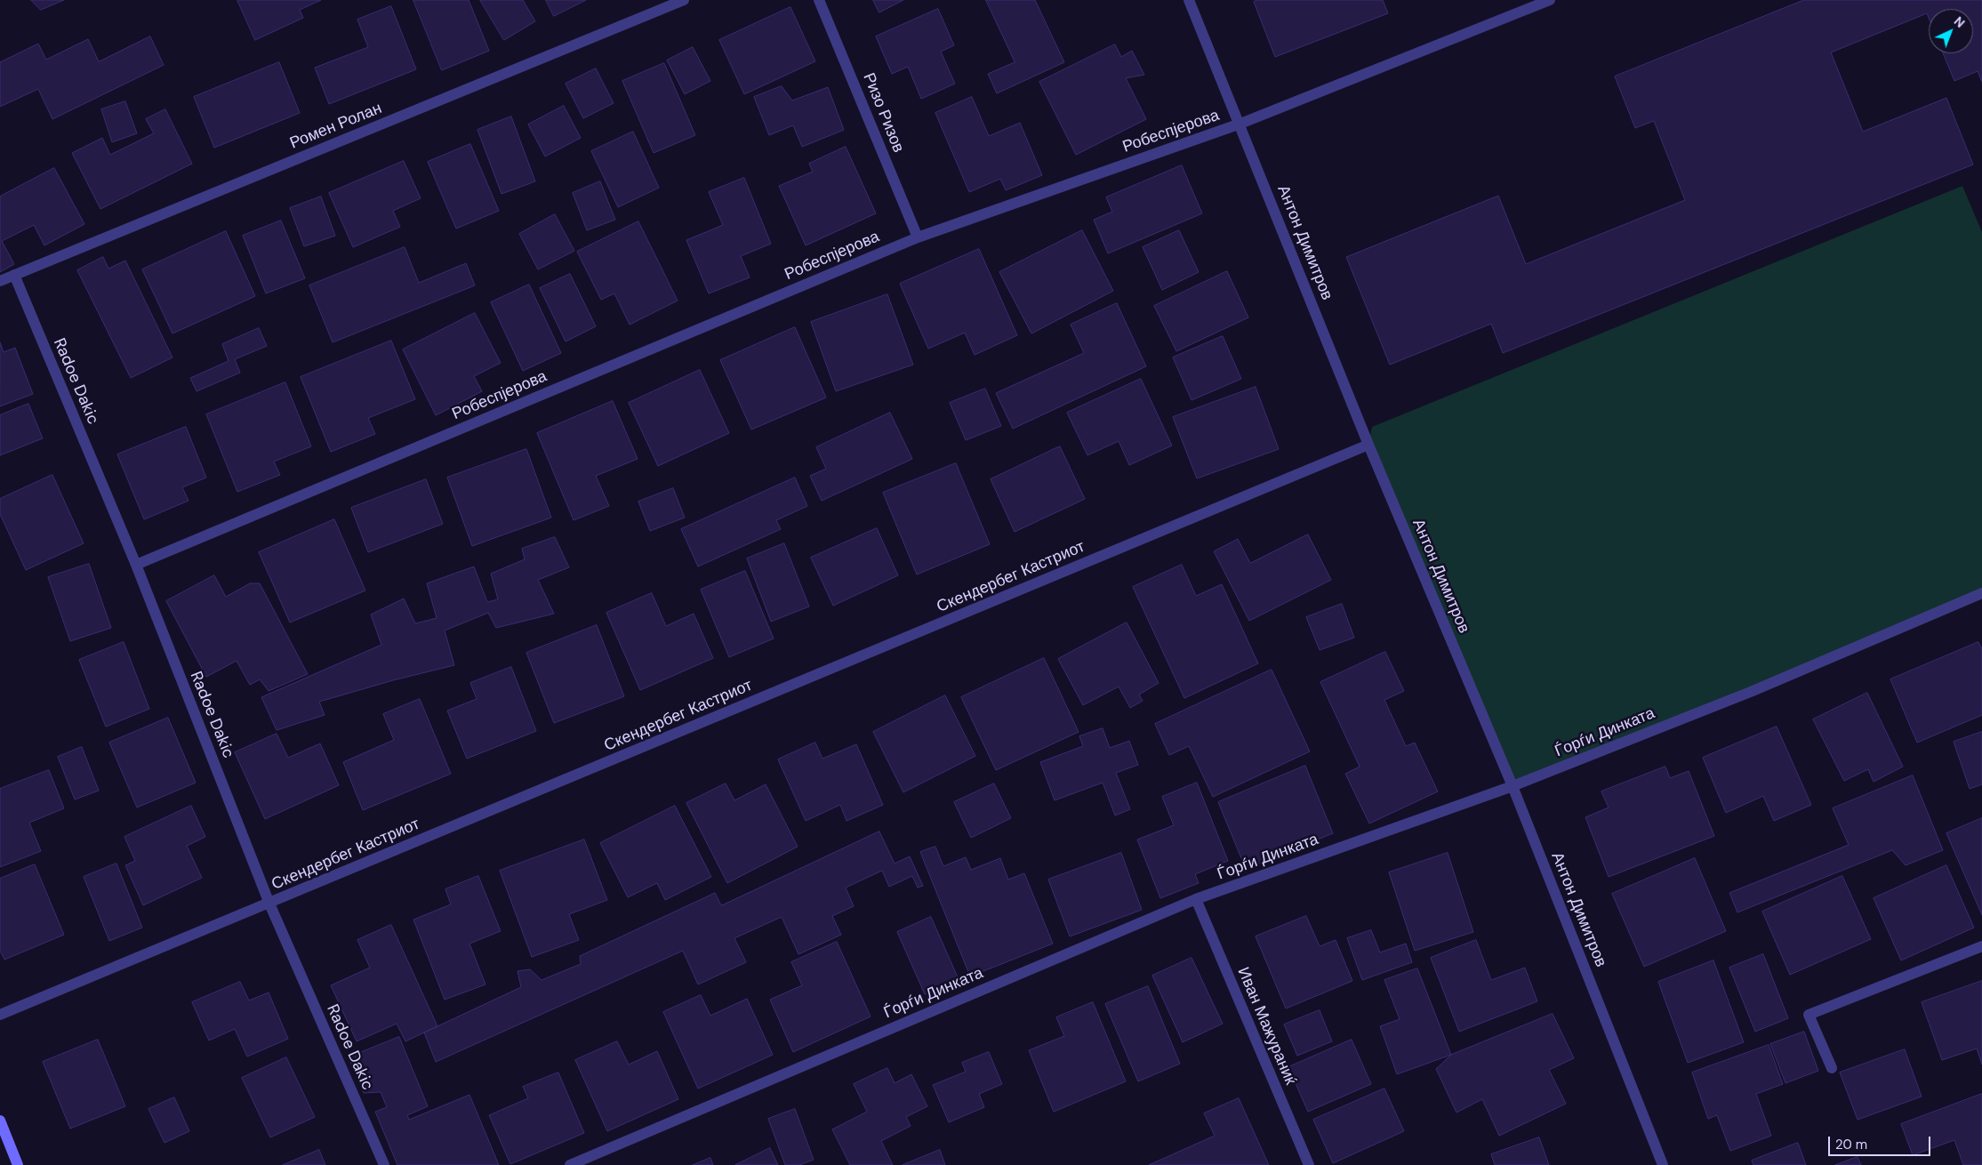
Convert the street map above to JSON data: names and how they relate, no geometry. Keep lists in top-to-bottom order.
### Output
{
  "streets": {
    "street": [
      "Ризо Ризов",
      "Ромен Ролан",
      "Робеспјерова",
      "Антон Димитров",
      "Radoe Dakic",
      "Скендербег Кастриот",
      "Ѓорѓи Динката",
      "Иван Мажураниќ"
    ]
  },
  "crossings": [
    ["Ризо Ризов", "Робеспјерова"],
    ["Ромен Ролан", "Radoe Dakic"],
    ["Робеспјерова", "Антон Димитров"],
    ["Робеспјерова", "Radoe Dakic"],
    ["Антон Димитров", "Скендербег Кастриот"],
    ["Антон Димитров", "Ѓорѓи Динката"],
    ["Radoe Dakic", "Скендербег Кастриот"],
    ["Ѓорѓи Динката", "Иван Мажураниќ"]
  ],
  "scale_bar": "20 m",
  "north": "top right"
}
